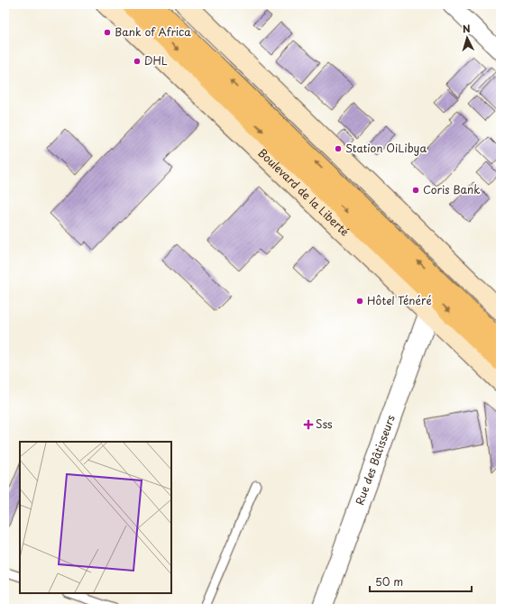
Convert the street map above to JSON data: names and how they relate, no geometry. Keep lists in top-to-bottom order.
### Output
{
  "streets": {
    "highway": ["Boulevard de la Liberté"],
    "street": ["Rue des Bâtisseurs"]
  },
  "crossings": [
    ["Boulevard de la Liberté", "Rue des Bâtisseurs"]
  ],
  "places": {
    "other": [
      "Bank of Africa",
      "DHL",
      "Station OiLibya",
      "Coris Bank",
      "Hôtel Ténéré"
    ],
    "health": ["Sss"]
  },
  "scale_bar": "50 m",
  "north": "top"
}
